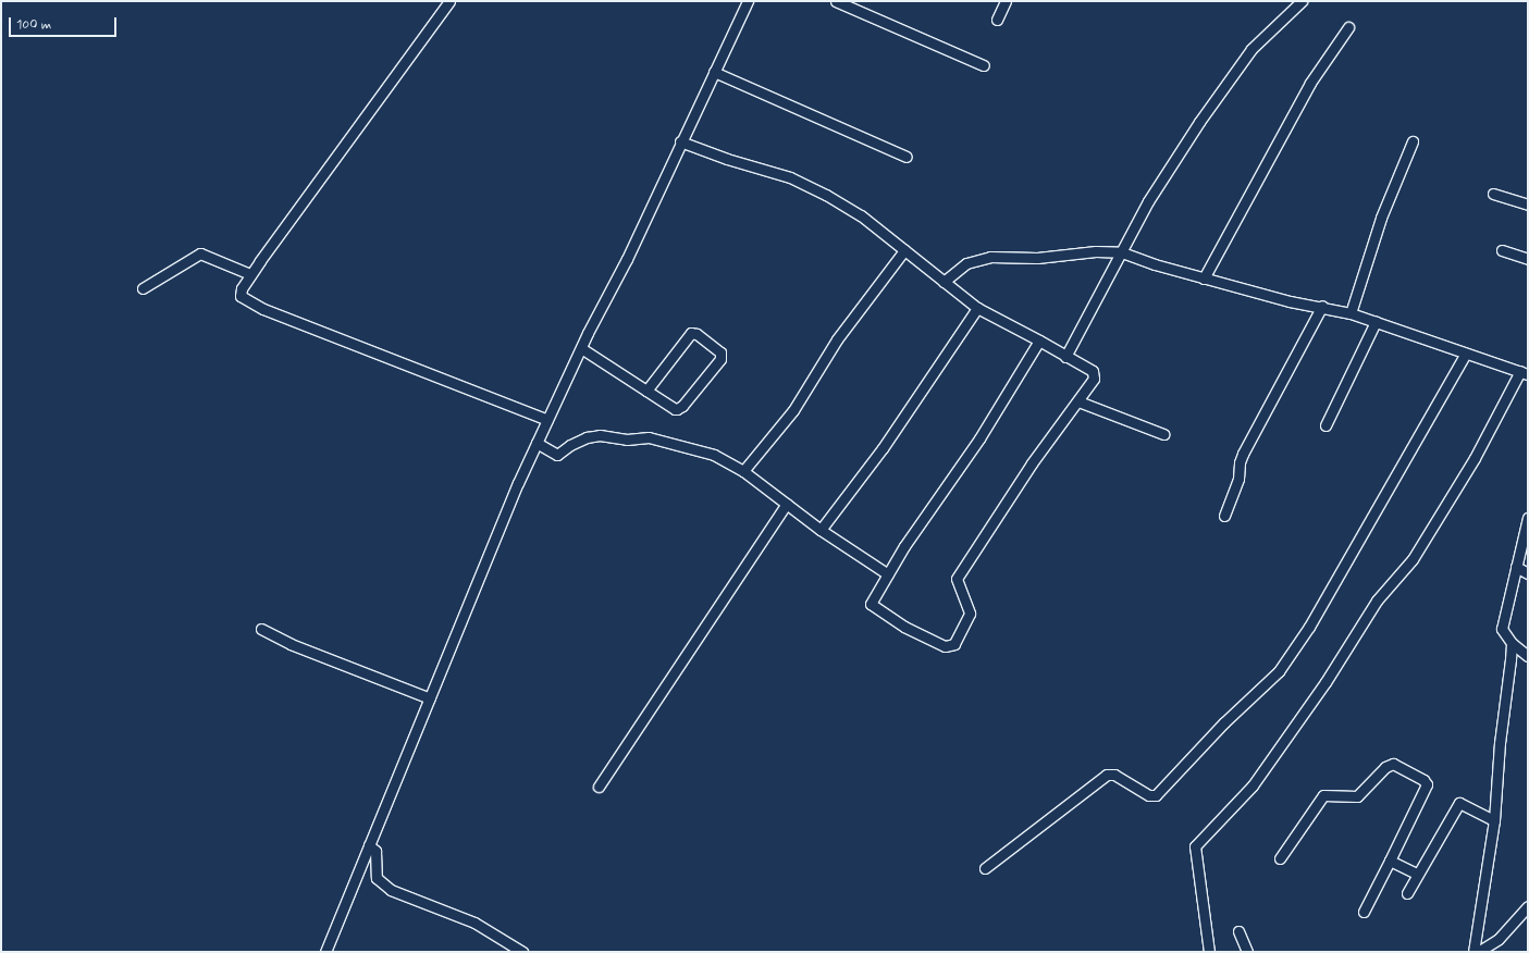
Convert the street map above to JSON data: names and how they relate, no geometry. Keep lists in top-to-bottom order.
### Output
{
  "scale_bar": "100 m"
}
